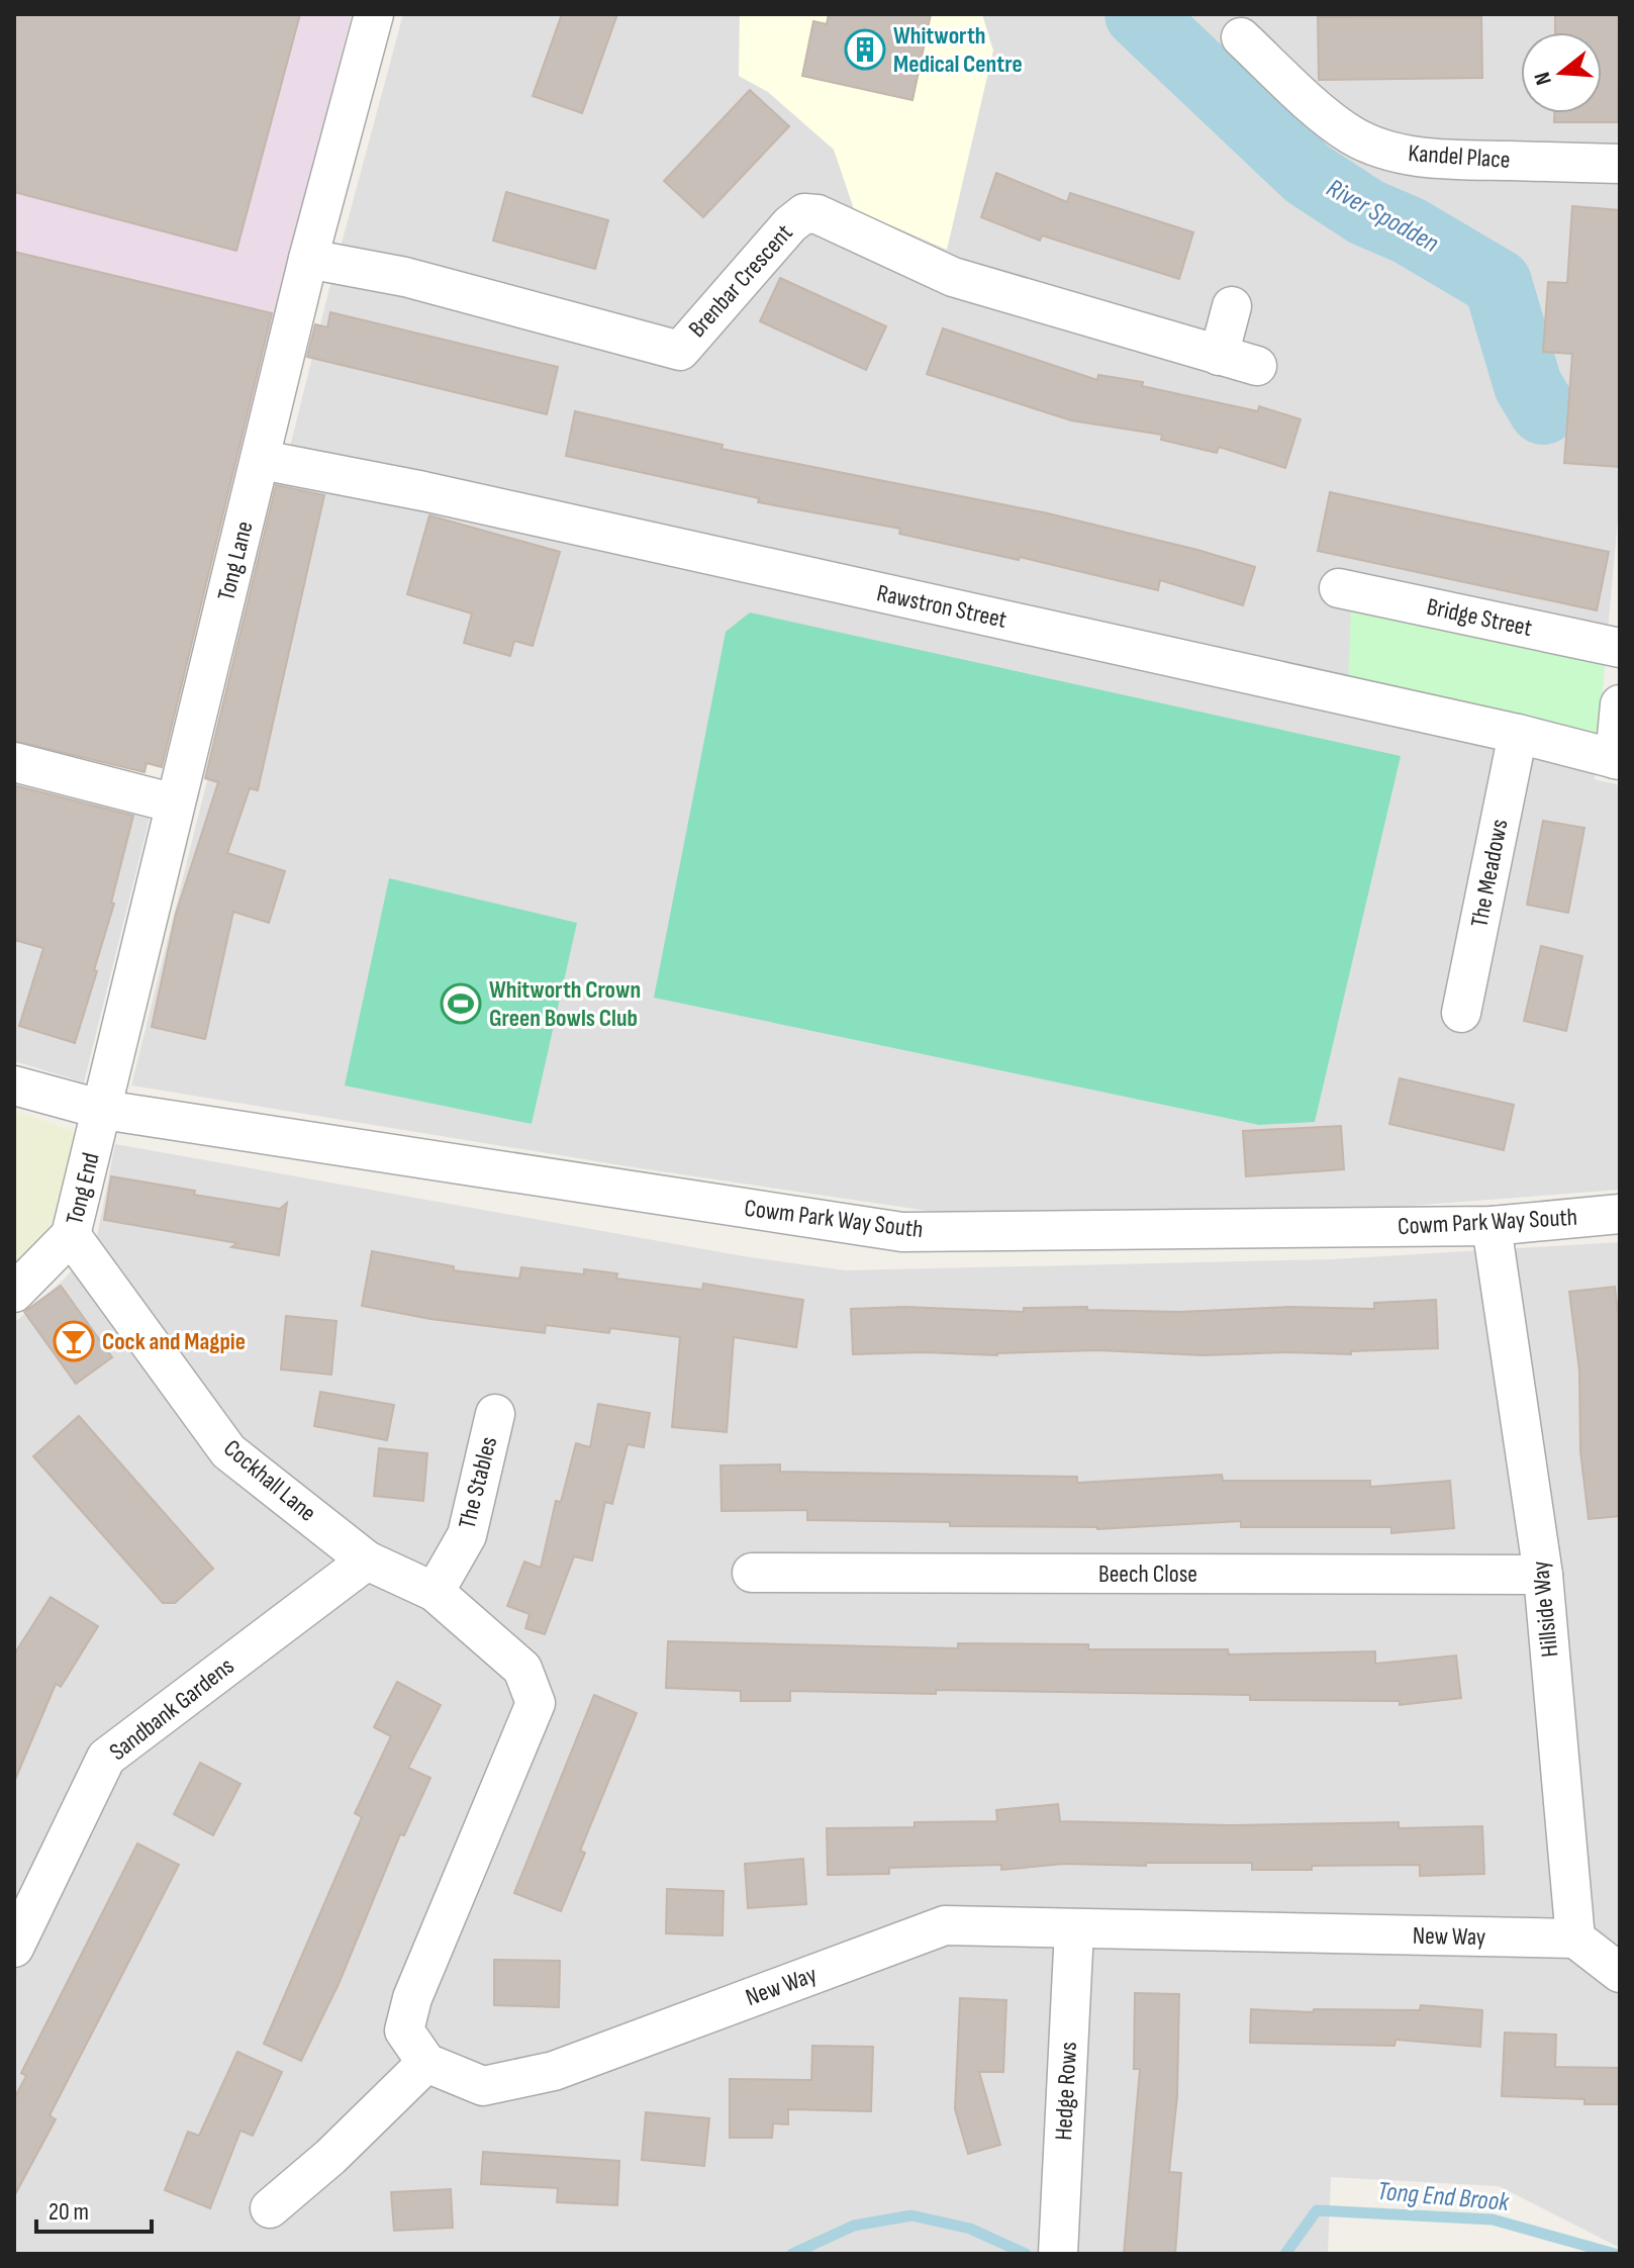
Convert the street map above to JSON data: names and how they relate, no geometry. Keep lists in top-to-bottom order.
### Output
{
  "streets": {
    "street": [
      "Kandel Place",
      "Brenbar Crescent",
      "Tong Lane",
      "Rawstron Street",
      "Bridge Street",
      "The Meadows",
      "Tong End",
      "Cowm Park Way South",
      "Cockhall Lane",
      "The Stables",
      "Beech Close",
      "Hillside Way",
      "Sandbank Gardens",
      "New Way",
      "Hedge Rows"
    ]
  },
  "crossings": [
    ["Brenbar Crescent", "Tong Lane"],
    ["Tong Lane", "Rawstron Street"],
    ["Tong Lane", "Tong End"],
    ["Tong Lane", "Cowm Park Way South"],
    ["Rawstron Street", "The Meadows"],
    ["Tong End", "Cowm Park Way South"],
    ["Tong End", "Cockhall Lane"],
    ["Cowm Park Way South", "Hillside Way"],
    ["Cockhall Lane", "The Stables"],
    ["Cockhall Lane", "Sandbank Gardens"],
    ["Cockhall Lane", "New Way"],
    ["Beech Close", "Hillside Way"],
    ["Hillside Way", "New Way"],
    ["New Way", "Hedge Rows"]
  ],
  "water": ["River Spodden", "Tong End Brook"],
  "places": {
    "building": ["Whitworth Medical Centre"],
    "sports": ["Whitworth Crown Green Bowls Club"],
    "bar": ["Cock and Magpie"]
  },
  "scale_bar": "20 m",
  "north": "left"
}
